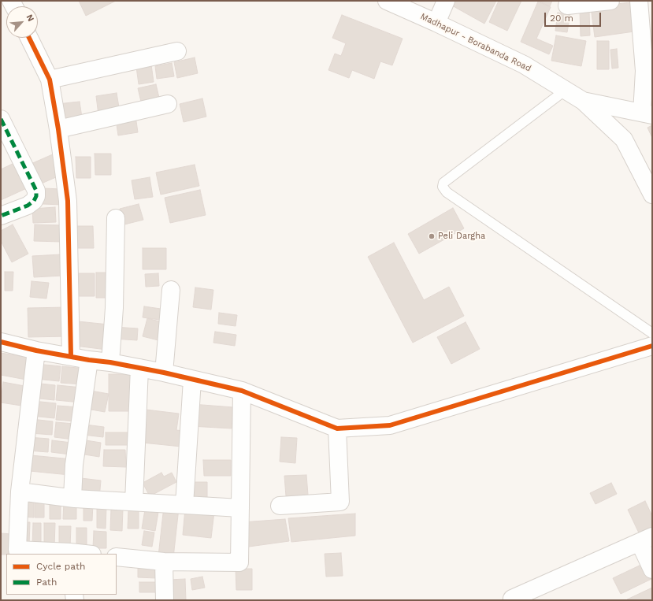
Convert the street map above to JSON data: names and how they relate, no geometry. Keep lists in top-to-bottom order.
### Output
{
  "streets": {
    "street": ["Madhapur - Borabanda Road"]
  },
  "places": ["Peli Dargha"],
  "legend": ["Cycle path", "Path"],
  "scale_bar": "20 m",
  "north": "top right"
}
